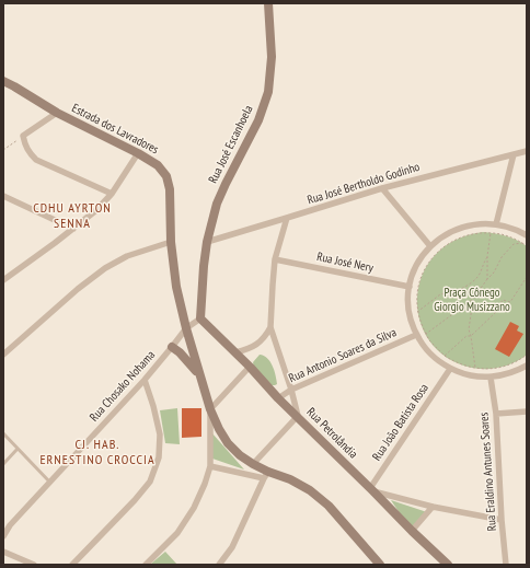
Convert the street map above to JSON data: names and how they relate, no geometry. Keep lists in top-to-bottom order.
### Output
{
  "streets": {
    "street": [
      "Estrada dos Lavradores",
      "Rua José Escanhoela",
      "Rua José Bertholdo Godinho",
      "Rua José Nery",
      "Rua Antonio Soares da Silva",
      "Rua Chosako Nohama",
      "Rua João Batista Rosa",
      "Rua Petrolândia",
      "Rua Eraldino Antunes Soares"
    ]
  },
  "crossings": [
    ["Estrada dos Lavradores", "Rua Chosako Nohama"],
    ["Rua José Escanhoela", "Rua José Bertholdo Godinho"],
    ["Rua José Escanhoela", "Rua Chosako Nohama"],
    ["Rua José Escanhoela", "Rua Petrolândia"],
    ["Rua Antonio Soares da Silva", "Rua Petrolândia"],
    ["Rua Chosako Nohama", "Rua Petrolândia"],
    ["Rua João Batista Rosa", "Rua Petrolândia"]
  ],
  "districts": ["CDHU AYRTON SENNA", "CJ. HAB. ERNESTINO CROCCIA"],
  "parks": ["Praça Cônego Giorgio Musizzano"]
}
